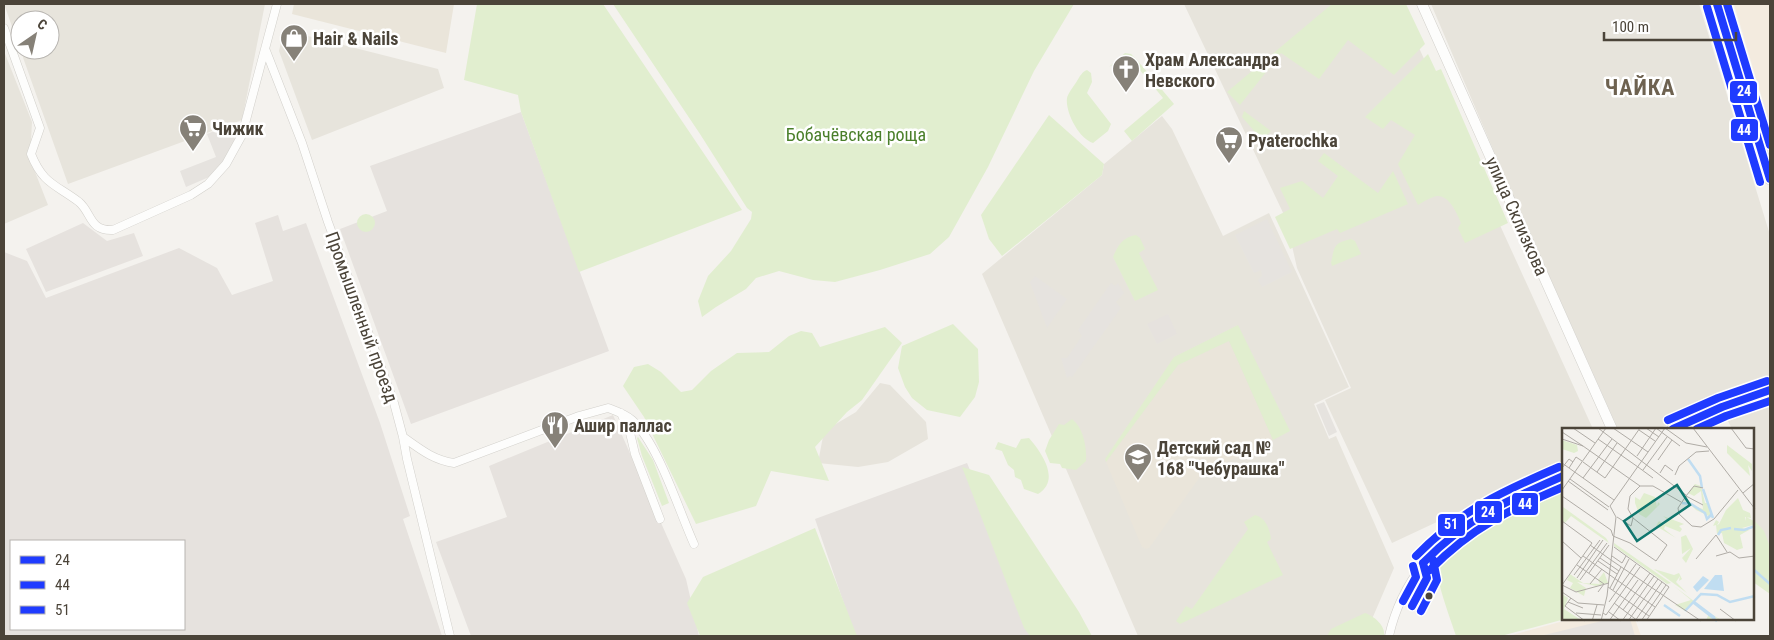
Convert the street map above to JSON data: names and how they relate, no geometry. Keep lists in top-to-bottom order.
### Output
{
  "streets": {
    "street": ["улица Склизкова", "Промышленный проезд"]
  },
  "districts": ["ЧАЙКА"],
  "parks": ["Бобачёвская роща"],
  "places": {
    "shop": ["Hair & Nails"],
    "church": ["Храм Александра Невского"],
    "supermarket": ["Чижик", "Pyaterochka"],
    "restaurant": ["Ашир паллас"],
    "school or university": ["Детский сад № 168 \"Чебурашка\""]
  },
  "lines": ["transit line 24", "transit line 51", "transit line 44"],
  "legend": ["24", "44", "51"],
  "scale_bar": "100 m",
  "north": "top right"
}
